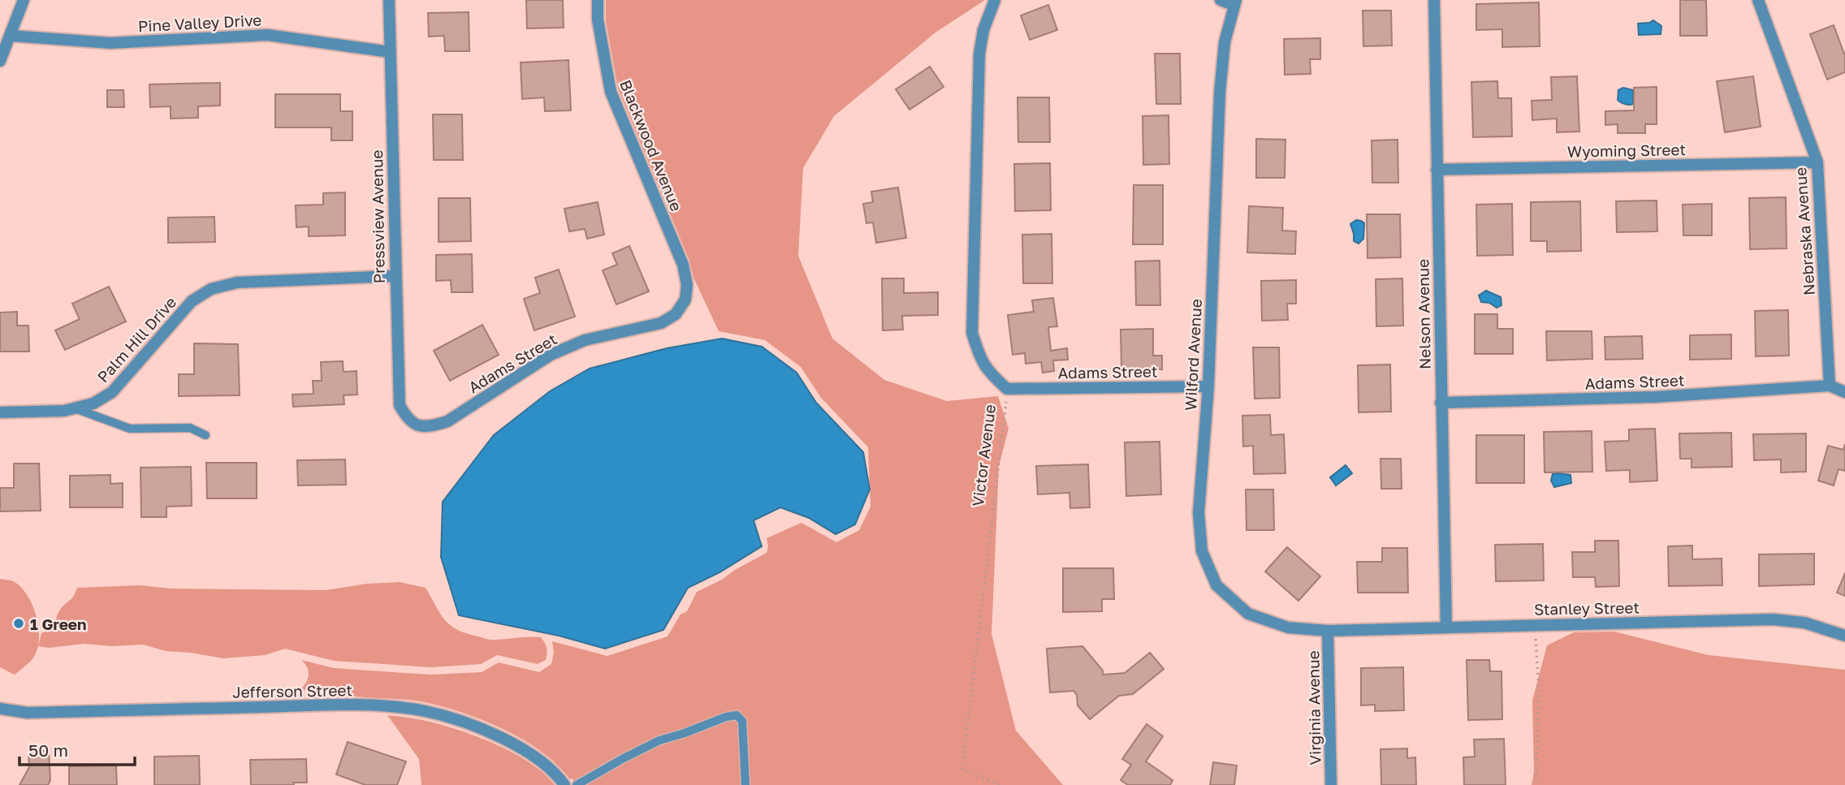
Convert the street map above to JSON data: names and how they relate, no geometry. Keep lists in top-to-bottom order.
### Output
{
  "streets": {
    "street": [
      "Pine Valley Drive",
      "Blackwood Avenue",
      "Wyoming Street",
      "Pressview Avenue",
      "Nebraska Avenue",
      "Nelson Avenue",
      "Palm Hill Drive",
      "Wilford Avenue",
      "Adams Street",
      "Victor Avenue",
      "Stanley Street",
      "Jefferson Street",
      "Virginia Avenue"
    ]
  },
  "crossings": [
    ["Pine Valley Drive", "Pressview Avenue"],
    ["Blackwood Avenue", "Adams Street"],
    ["Wyoming Street", "Nebraska Avenue"],
    ["Wyoming Street", "Nelson Avenue"],
    ["Pressview Avenue", "Palm Hill Drive"],
    ["Pressview Avenue", "Adams Street"],
    ["Nebraska Avenue", "Adams Street"],
    ["Nelson Avenue", "Adams Street"],
    ["Nelson Avenue", "Stanley Street"],
    ["Wilford Avenue", "Adams Street"],
    ["Wilford Avenue", "Stanley Street"],
    ["Wilford Avenue", "Virginia Avenue"],
    ["Adams Street", "Victor Avenue"],
    ["Stanley Street", "Virginia Avenue"]
  ],
  "places": ["1 Green"],
  "scale_bar": "50 m"
}
